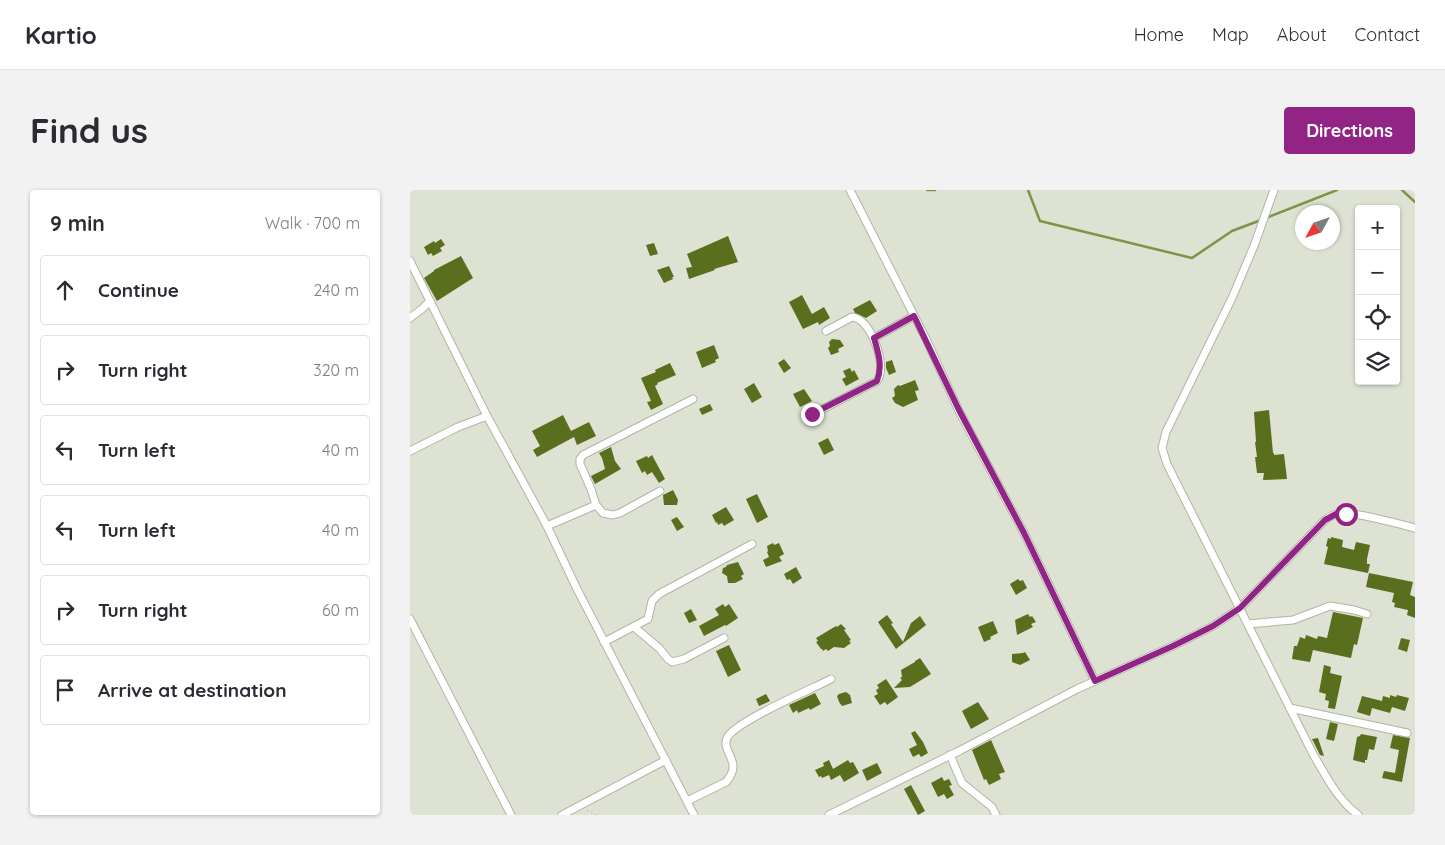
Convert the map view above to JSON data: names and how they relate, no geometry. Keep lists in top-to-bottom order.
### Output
{
  "north": "bottom left",
  "page": {
    "header": "Kartio",
    "nav": [
      "Home",
      "Map",
      "About",
      "Contact"
    ],
    "buttons": "Directions",
    "title": "Find us",
    "heading": ["9 min", "Walk · 700 m"],
    "map_buttons": ["+", "−"],
    "list": [
      ["Continue", "240 m"],
      ["Turn right", "320 m"],
      ["Turn left", "40 m"],
      ["Turn left", "40 m"],
      ["Turn right", "60 m"],
      "Arrive at destination"
    ]
  }
}
